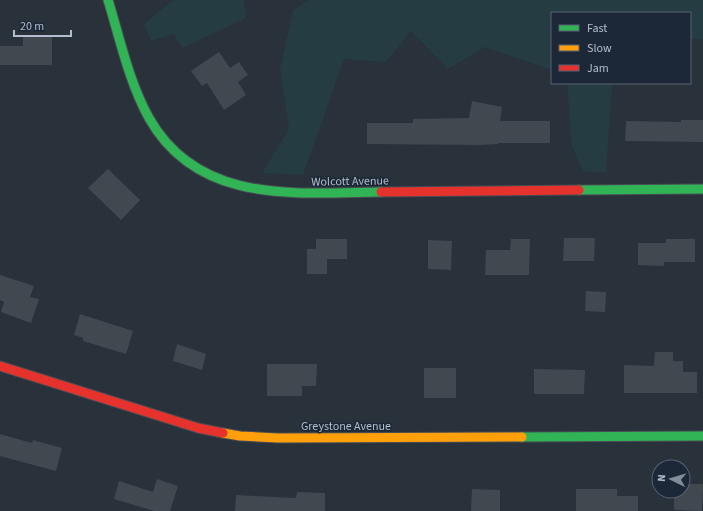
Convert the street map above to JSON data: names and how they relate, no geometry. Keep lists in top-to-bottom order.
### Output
{
  "streets": {
    "street": ["Wolcott Avenue", "Greystone Avenue"]
  },
  "legend": ["Fast", "Slow", "Jam"],
  "scale_bar": "20 m",
  "north": "left"
}
